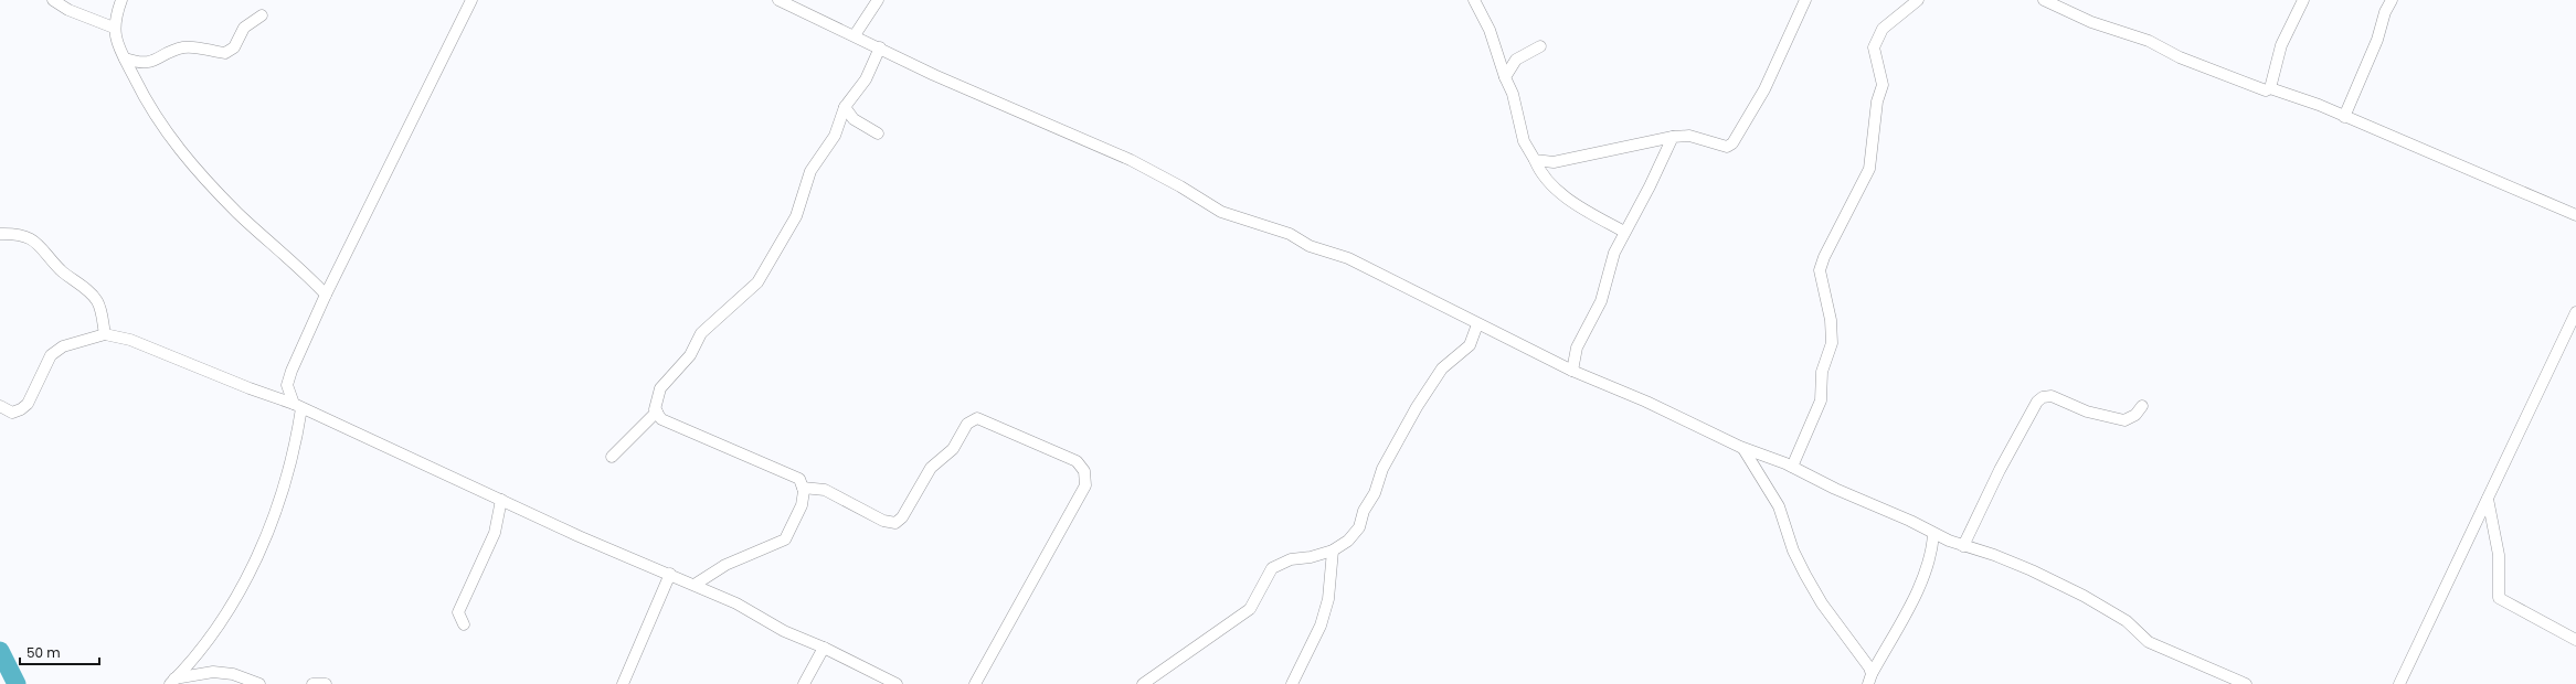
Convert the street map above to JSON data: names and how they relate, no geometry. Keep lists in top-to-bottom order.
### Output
{
  "scale_bar": "50 m"
}
